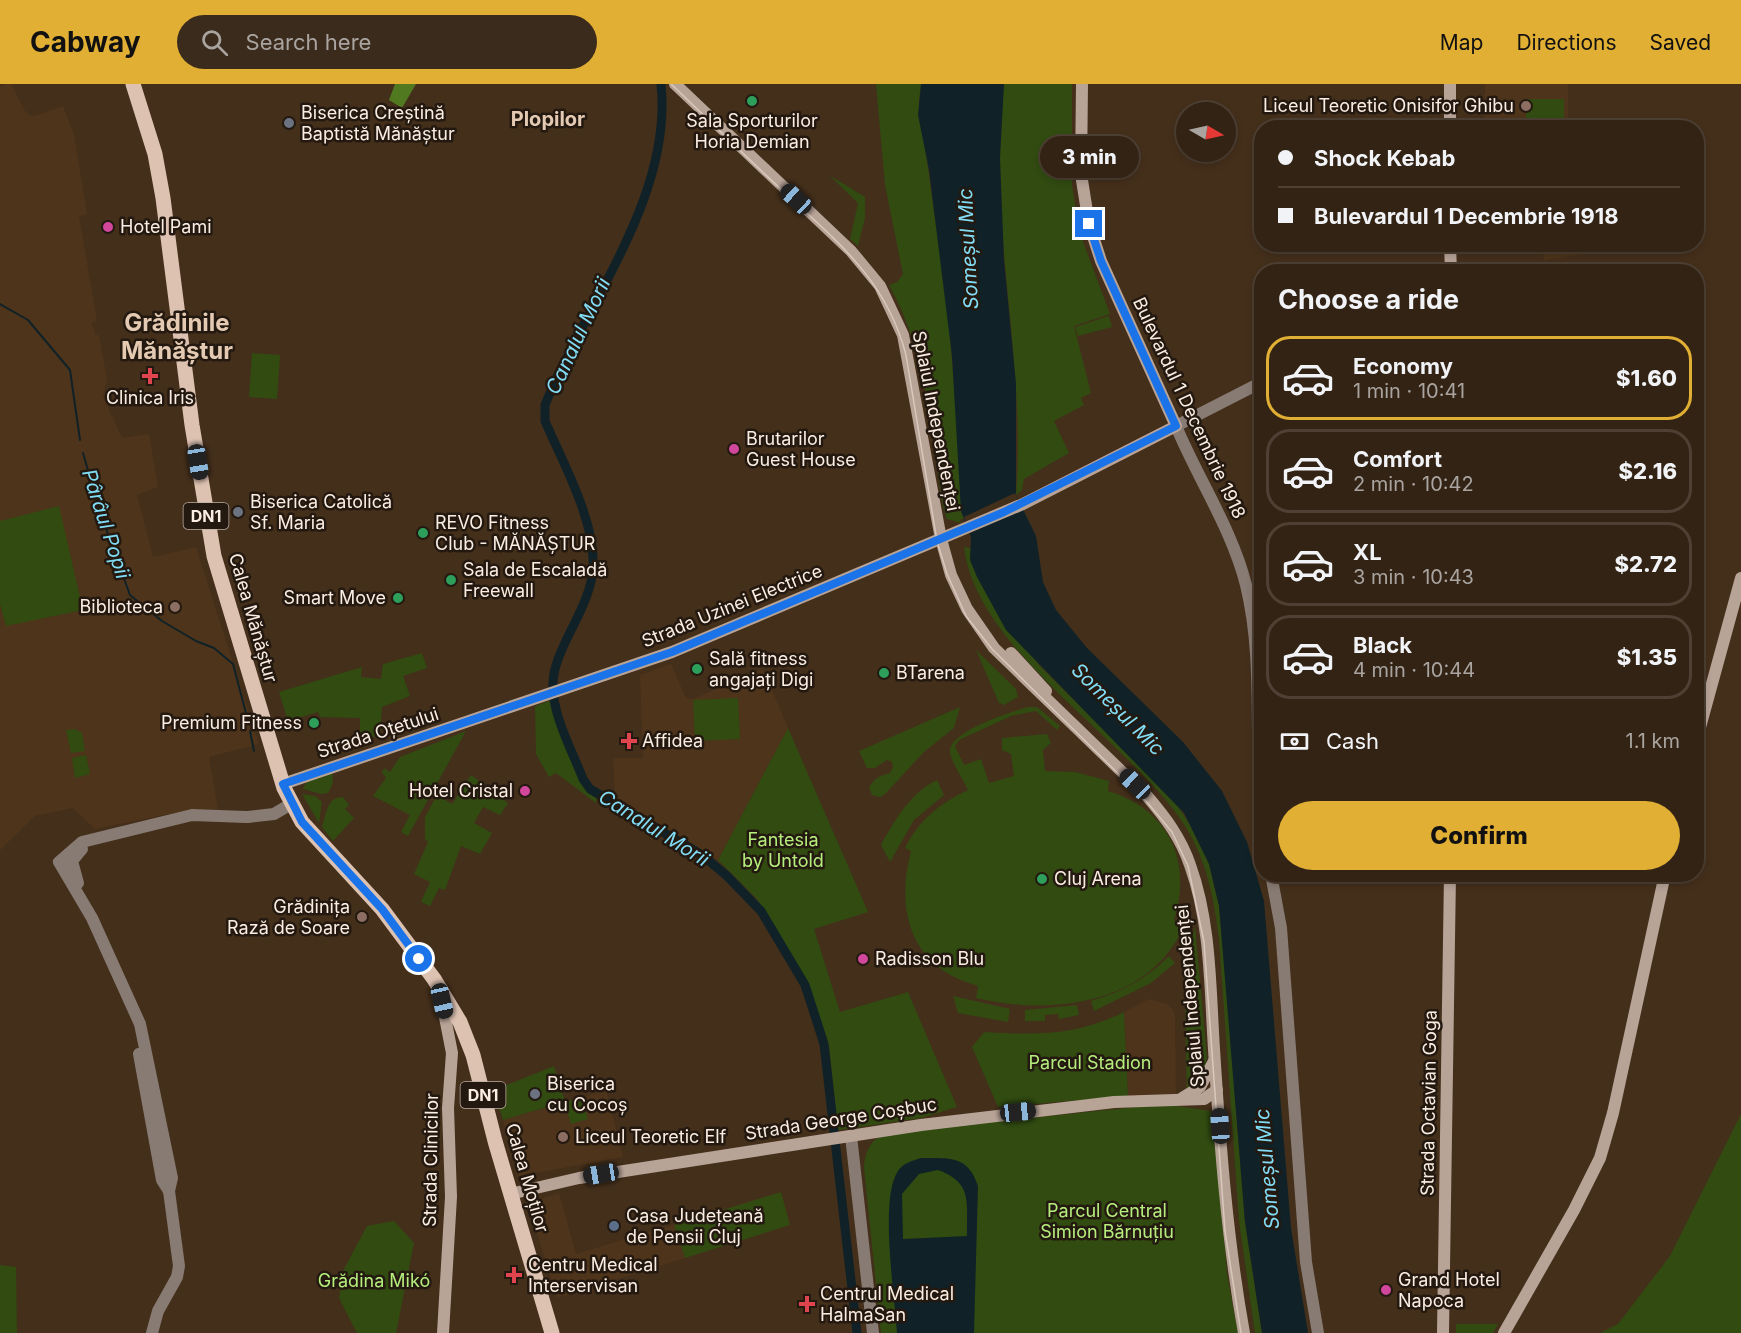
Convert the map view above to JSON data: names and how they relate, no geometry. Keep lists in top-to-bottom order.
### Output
{
  "streets": {
    "main road": [
      "Bulevardul 1 Decembrie 1918",
      "Splaiul Independenței",
      "DN1",
      "Strada Uzinei Electrice",
      "Calea Mănăștur",
      "Strada Oțetului",
      "Strada Octavian Goga",
      "Strada George Coșbuc",
      "Strada Clinicilor",
      "Calea Moților"
    ]
  },
  "crossings": [
    ["Bulevardul 1 Decembrie 1918", "Strada Uzinei Electrice"],
    ["Splaiul Independenței", "Strada Uzinei Electrice"],
    ["Splaiul Independenței", "Strada George Coșbuc"],
    ["Strada Uzinei Electrice", "Strada Oțetului"],
    ["Calea Mănăștur", "Strada Oțetului"],
    ["Calea Mănăștur", "Calea Moților"],
    ["Strada George Coșbuc", "Calea Moților"],
    ["Strada Clinicilor", "Calea Moților"]
  ],
  "districts": ["Plopilor", "Grădinile Mănăștur"],
  "water": ["Someșul Mic", "Canalul Morii", "Pârâul Popii"],
  "parks": [
    "Fantesia by Untold",
    "Parcul Stadion",
    "Parcul Central Simion Bărnuțiu",
    "Grădina Mikó"
  ],
  "places": {
    "other": [
      "Sala Sporturilor Horia Demian",
      "Liceul Teoretic Onisifor Ghibu",
      "Biserica Creștină Baptistă Mănăștur",
      "Hotel Pami",
      "Brutarilor Guest House",
      "Biserica Catolică Sf. Maria",
      "REVO Fitness Club - MĂNĂȘTUR",
      "Sala de Escaladă Freewall",
      "Smart Move",
      "Biblioteca",
      "Sală fitness angajați Digi",
      "BTarena",
      "Premium Fitness",
      "Hotel Cristal",
      "Cluj Arena",
      "Grădinița Rază de Soare",
      "Radisson Blu",
      "Biserica cu Cocoș",
      "Liceul Teoretic Elf",
      "Casa Județeană de Pensii Cluj",
      "Grand Hotel Napoca"
    ],
    "health": [
      "Clinica Iris",
      "Affidea",
      "Centru Medical Interservisan",
      "Centrul Medical HalmaSan"
    ]
  },
  "north": "right",
  "page": {
    "header": "Cabway",
    "search": "Search here",
    "nav": ["Map", "Directions", "Saved"],
    "banner": ["Shock Kebab", "Bulevardul 1 Decembrie 1918"],
    "bubble": "3 min",
    "heading": "Choose a ride",
    "list": [
      {
        "name": "Economy",
        "note": "1 min · 10:41",
        "value": "$1.60"
      },
      {
        "name": "Comfort",
        "note": "2 min · 10:42",
        "value": "$2.16"
      },
      {
        "name": "XL",
        "note": "3 min · 10:43",
        "value": "$2.72"
      },
      {
        "name": "Black",
        "note": "4 min · 10:44",
        "value": "$1.35"
      }
    ],
    "pay": ["Cash", "1.1 km"],
    "buttons": "Confirm"
  }
}
